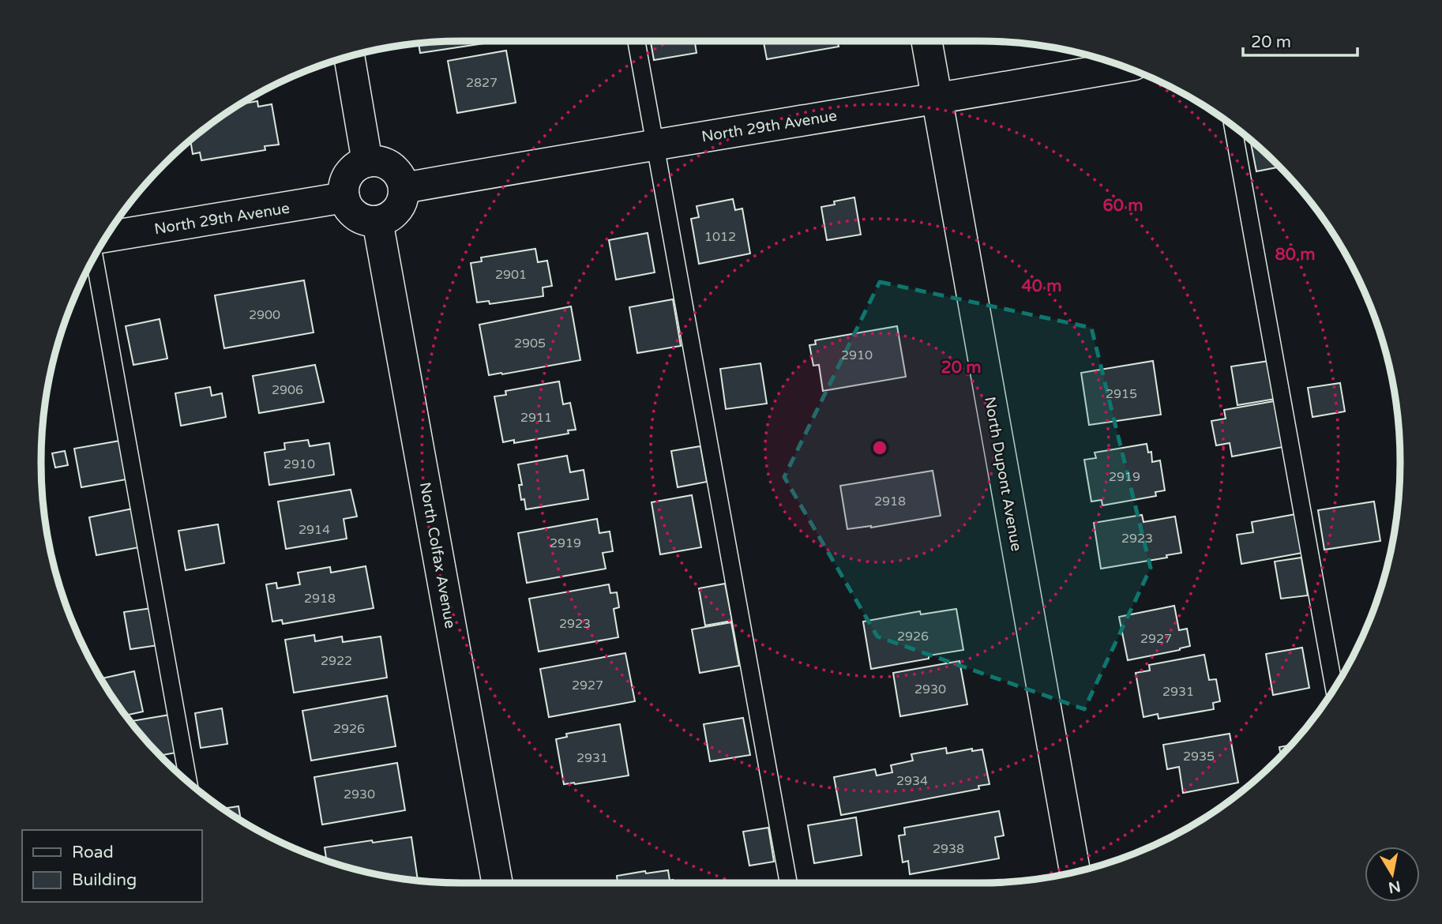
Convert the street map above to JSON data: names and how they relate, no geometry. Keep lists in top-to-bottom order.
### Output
{
  "streets": {
    "street": ["North 29th Avenue", "North Dupont Avenue", "North Colfax Avenue"]
  },
  "crossings": [
    ["North 29th Avenue", "North Dupont Avenue"],
    ["North 29th Avenue", "North Colfax Avenue"]
  ],
  "house_numbers": [
    "2827",
    "1012",
    "2901",
    "2900",
    "2905",
    "2910",
    "2906",
    "2915",
    "2911",
    "2910",
    "2919",
    "2918",
    "2914",
    "2923",
    "2919",
    "2918",
    "2923",
    "2926",
    "2927",
    "2922",
    "2927",
    "2930",
    "2931",
    "2926",
    "2935",
    "2931",
    "2934",
    "2930",
    "2938"
  ],
  "legend": ["Road", "Building"],
  "scale_bar": "20 m",
  "north": "bottom",
  "rings": [
    "60 m",
    "80 m",
    "40 m",
    "20 m"
  ]
}
